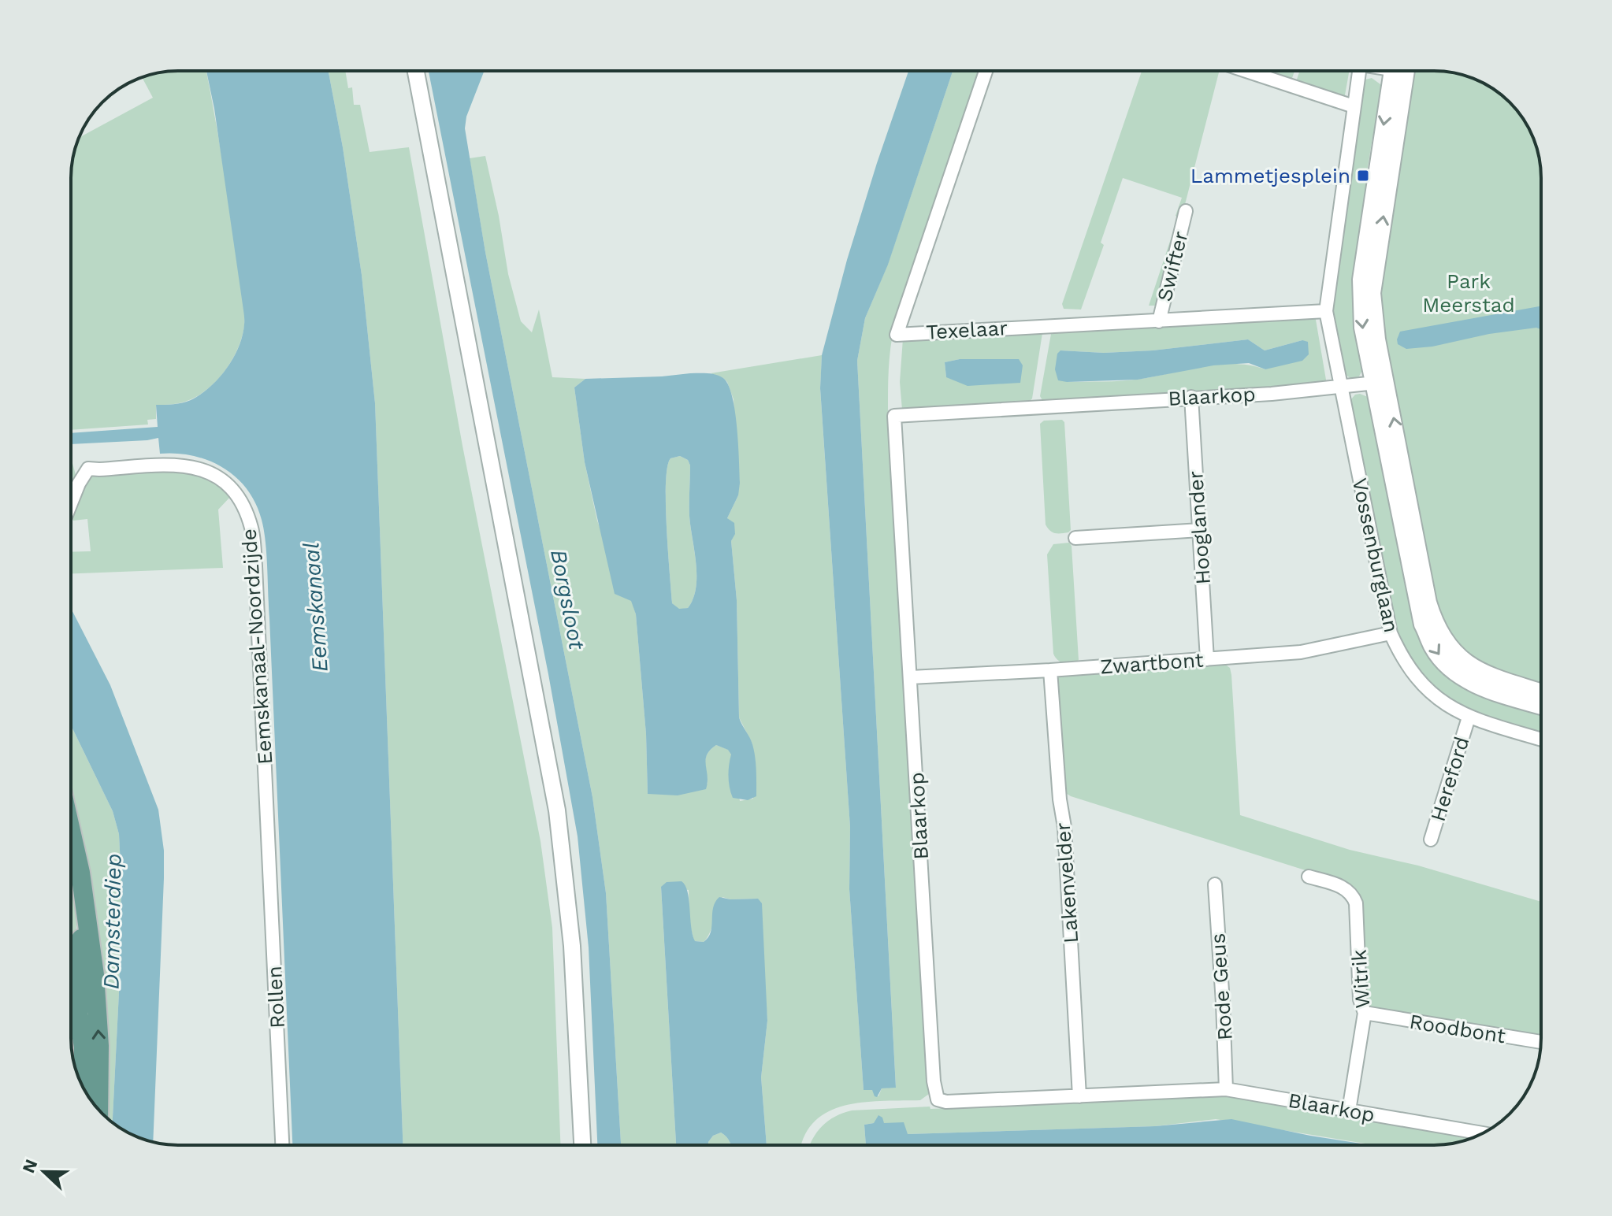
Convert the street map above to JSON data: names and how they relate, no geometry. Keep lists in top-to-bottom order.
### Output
{
  "streets": {
    "street": [
      "Swifter",
      "Texelaar",
      "Blaarkop",
      "Hooglander",
      "Vossenburglaan",
      "Eemskanaal-Noordzijde",
      "Zwartbont",
      "Hereford",
      "Lakenvelder",
      "Witrik",
      "Rode Geus",
      "Rollen",
      "Roodbont"
    ]
  },
  "crossings": [
    ["Swifter", "Texelaar"],
    ["Texelaar", "Vossenburglaan"],
    ["Blaarkop", "Hooglander"],
    ["Blaarkop", "Vossenburglaan"],
    ["Blaarkop", "Zwartbont"],
    ["Blaarkop", "Lakenvelder"],
    ["Blaarkop", "Witrik"],
    ["Blaarkop", "Rode Geus"],
    ["Hooglander", "Zwartbont"],
    ["Vossenburglaan", "Zwartbont"],
    ["Vossenburglaan", "Hereford"],
    ["Eemskanaal-Noordzijde", "Rollen"],
    ["Zwartbont", "Lakenvelder"],
    ["Witrik", "Roodbont"]
  ],
  "water": ["Borgsloot", "Eemskanaal", "Damsterdiep"],
  "parks": ["Park Meerstad"],
  "places": {
    "transit": ["Lammetjesplein"]
  },
  "north": "left"
}
